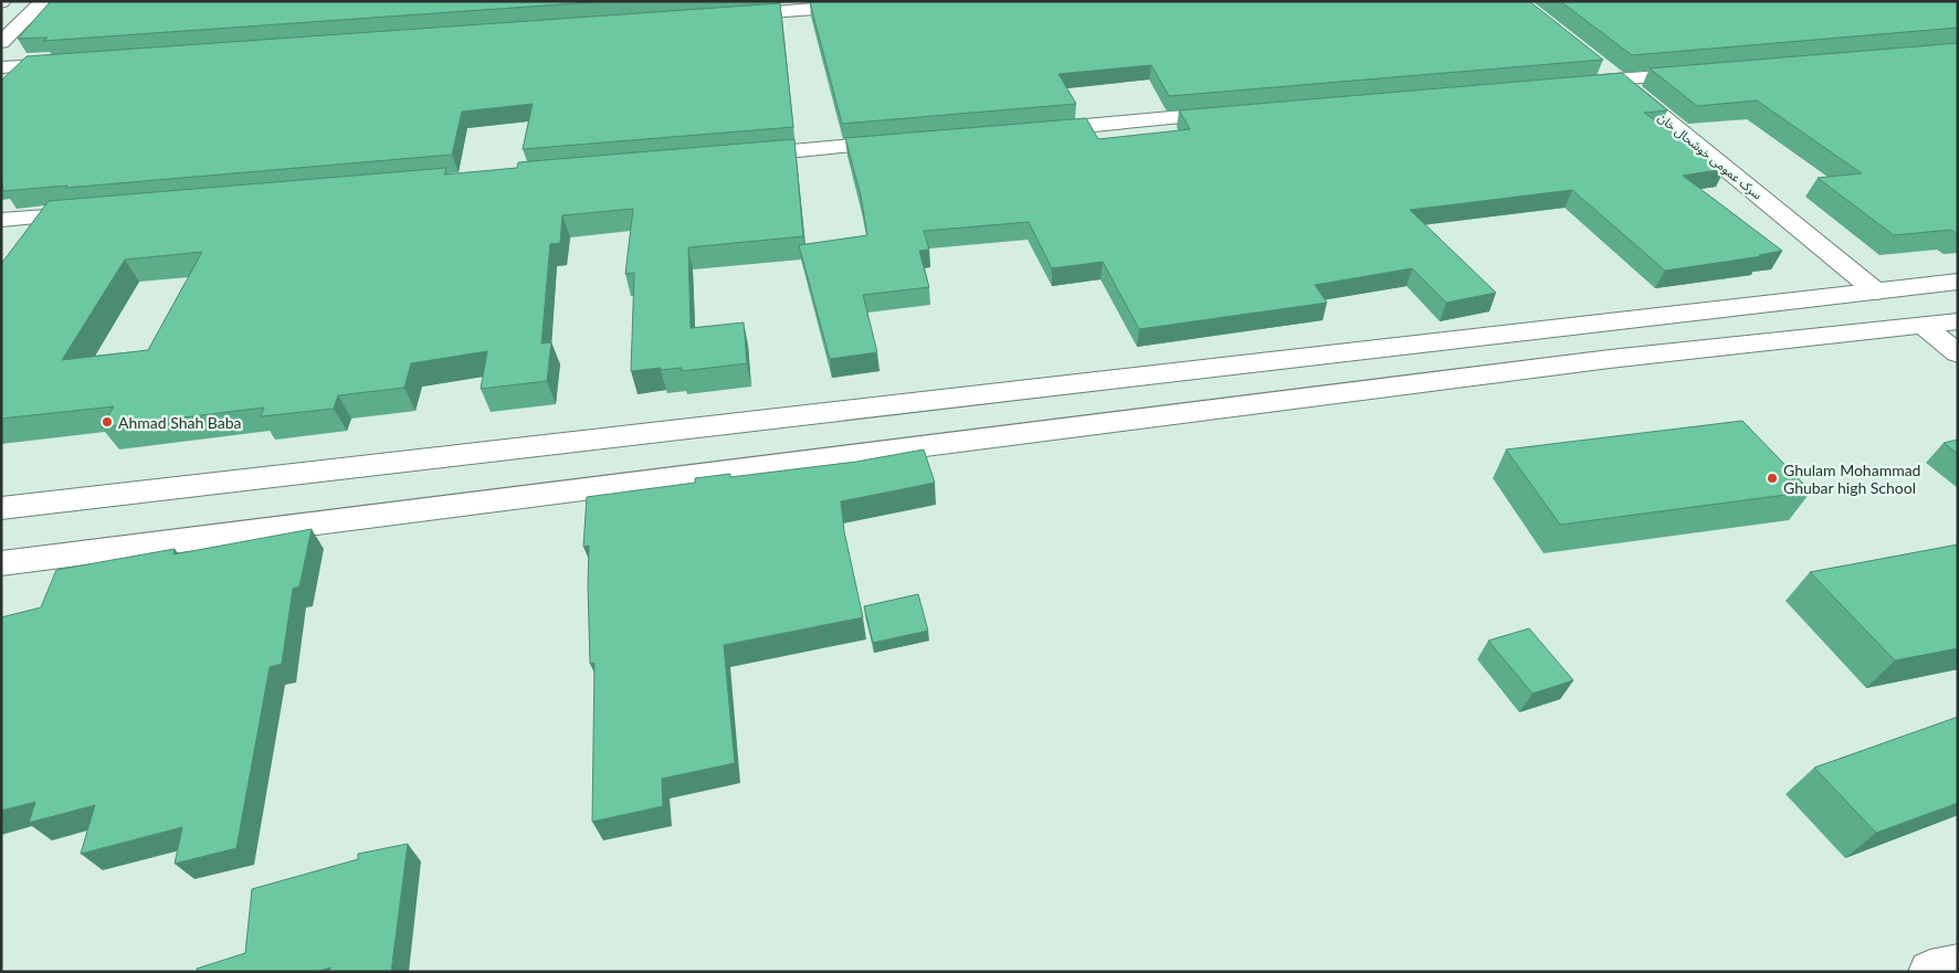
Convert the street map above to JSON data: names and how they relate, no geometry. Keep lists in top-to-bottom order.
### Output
{
  "streets": {
    "street": ["سرک عمومی خوشحال خان"]
  },
  "places": ["Ahmad Shah Baba", "Ghulam Mohammad Ghubar high School"]
}
